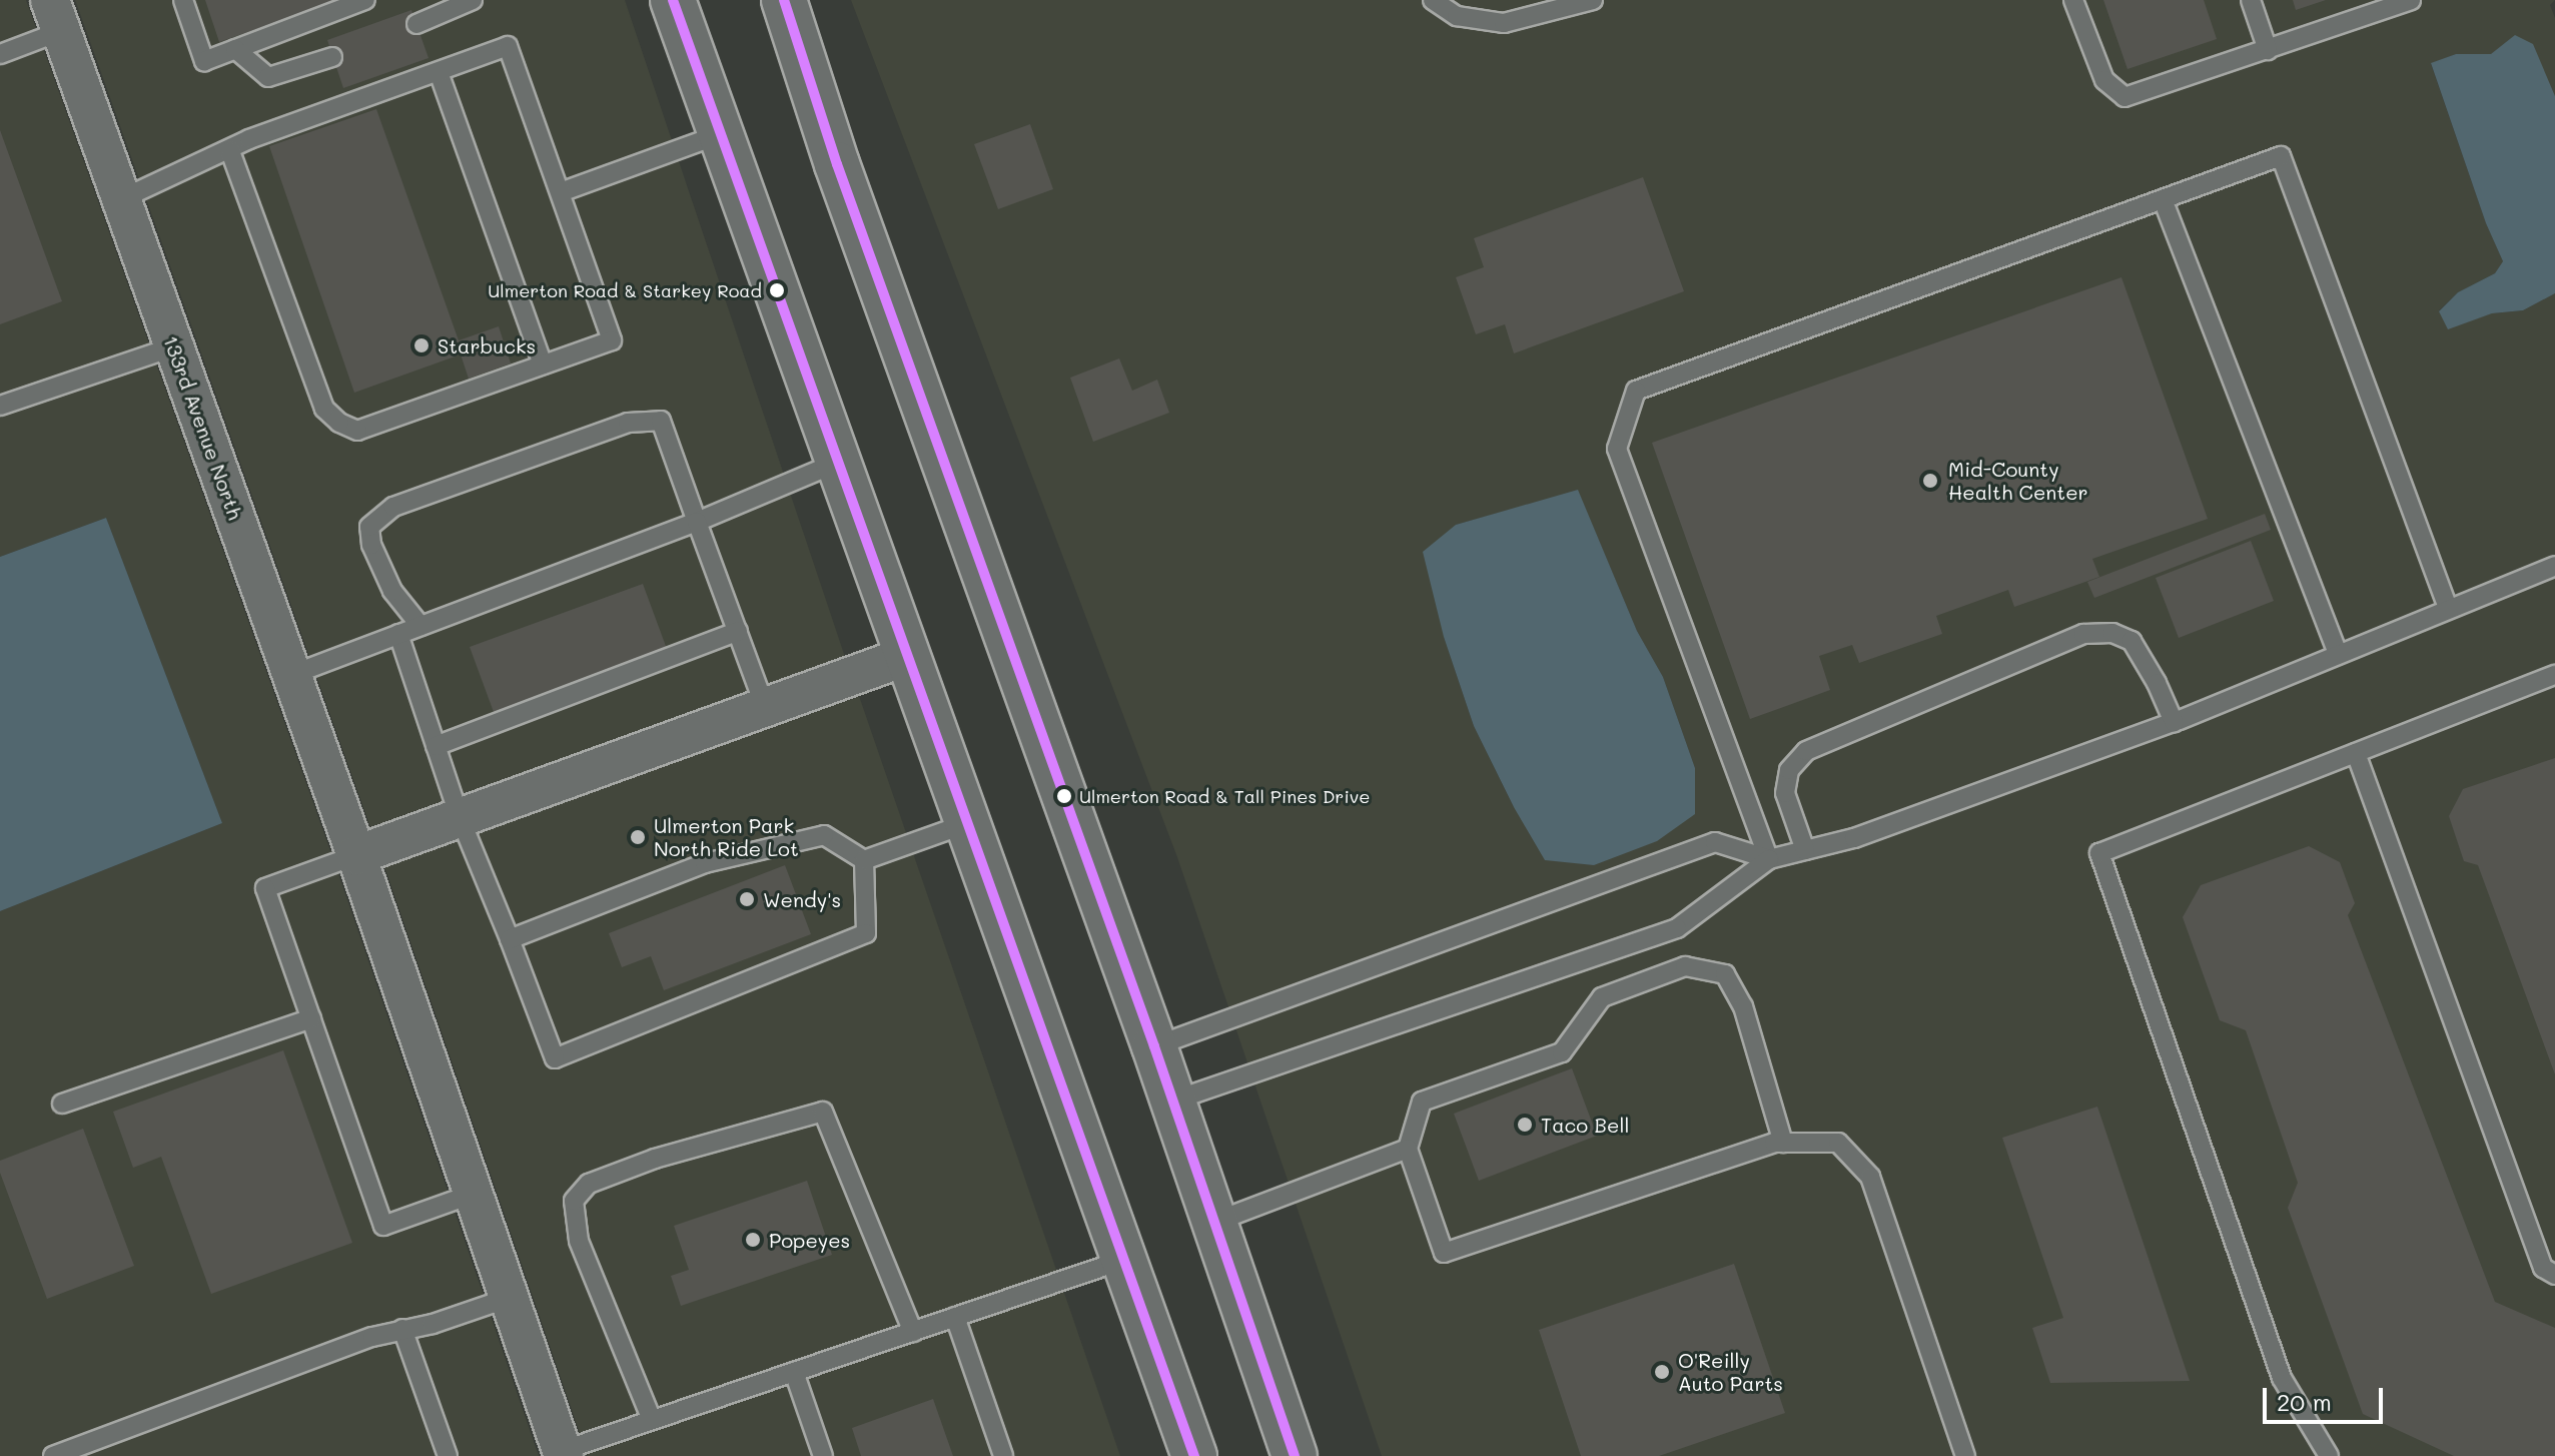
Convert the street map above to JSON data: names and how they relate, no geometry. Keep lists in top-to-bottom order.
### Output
{
  "streets": {
    "street": ["133rd Avenue North"]
  },
  "places": [
    "Ulmerton Road & Starkey Road",
    "Starbucks",
    "Mid-County Health Center",
    "Ulmerton Road & Tall Pines Drive",
    "Ulmerton Park North Ride Lot",
    "Wendy's",
    "Taco Bell",
    "Popeyes",
    "O'Reilly Auto Parts"
  ],
  "scale_bar": "20 m"
}
